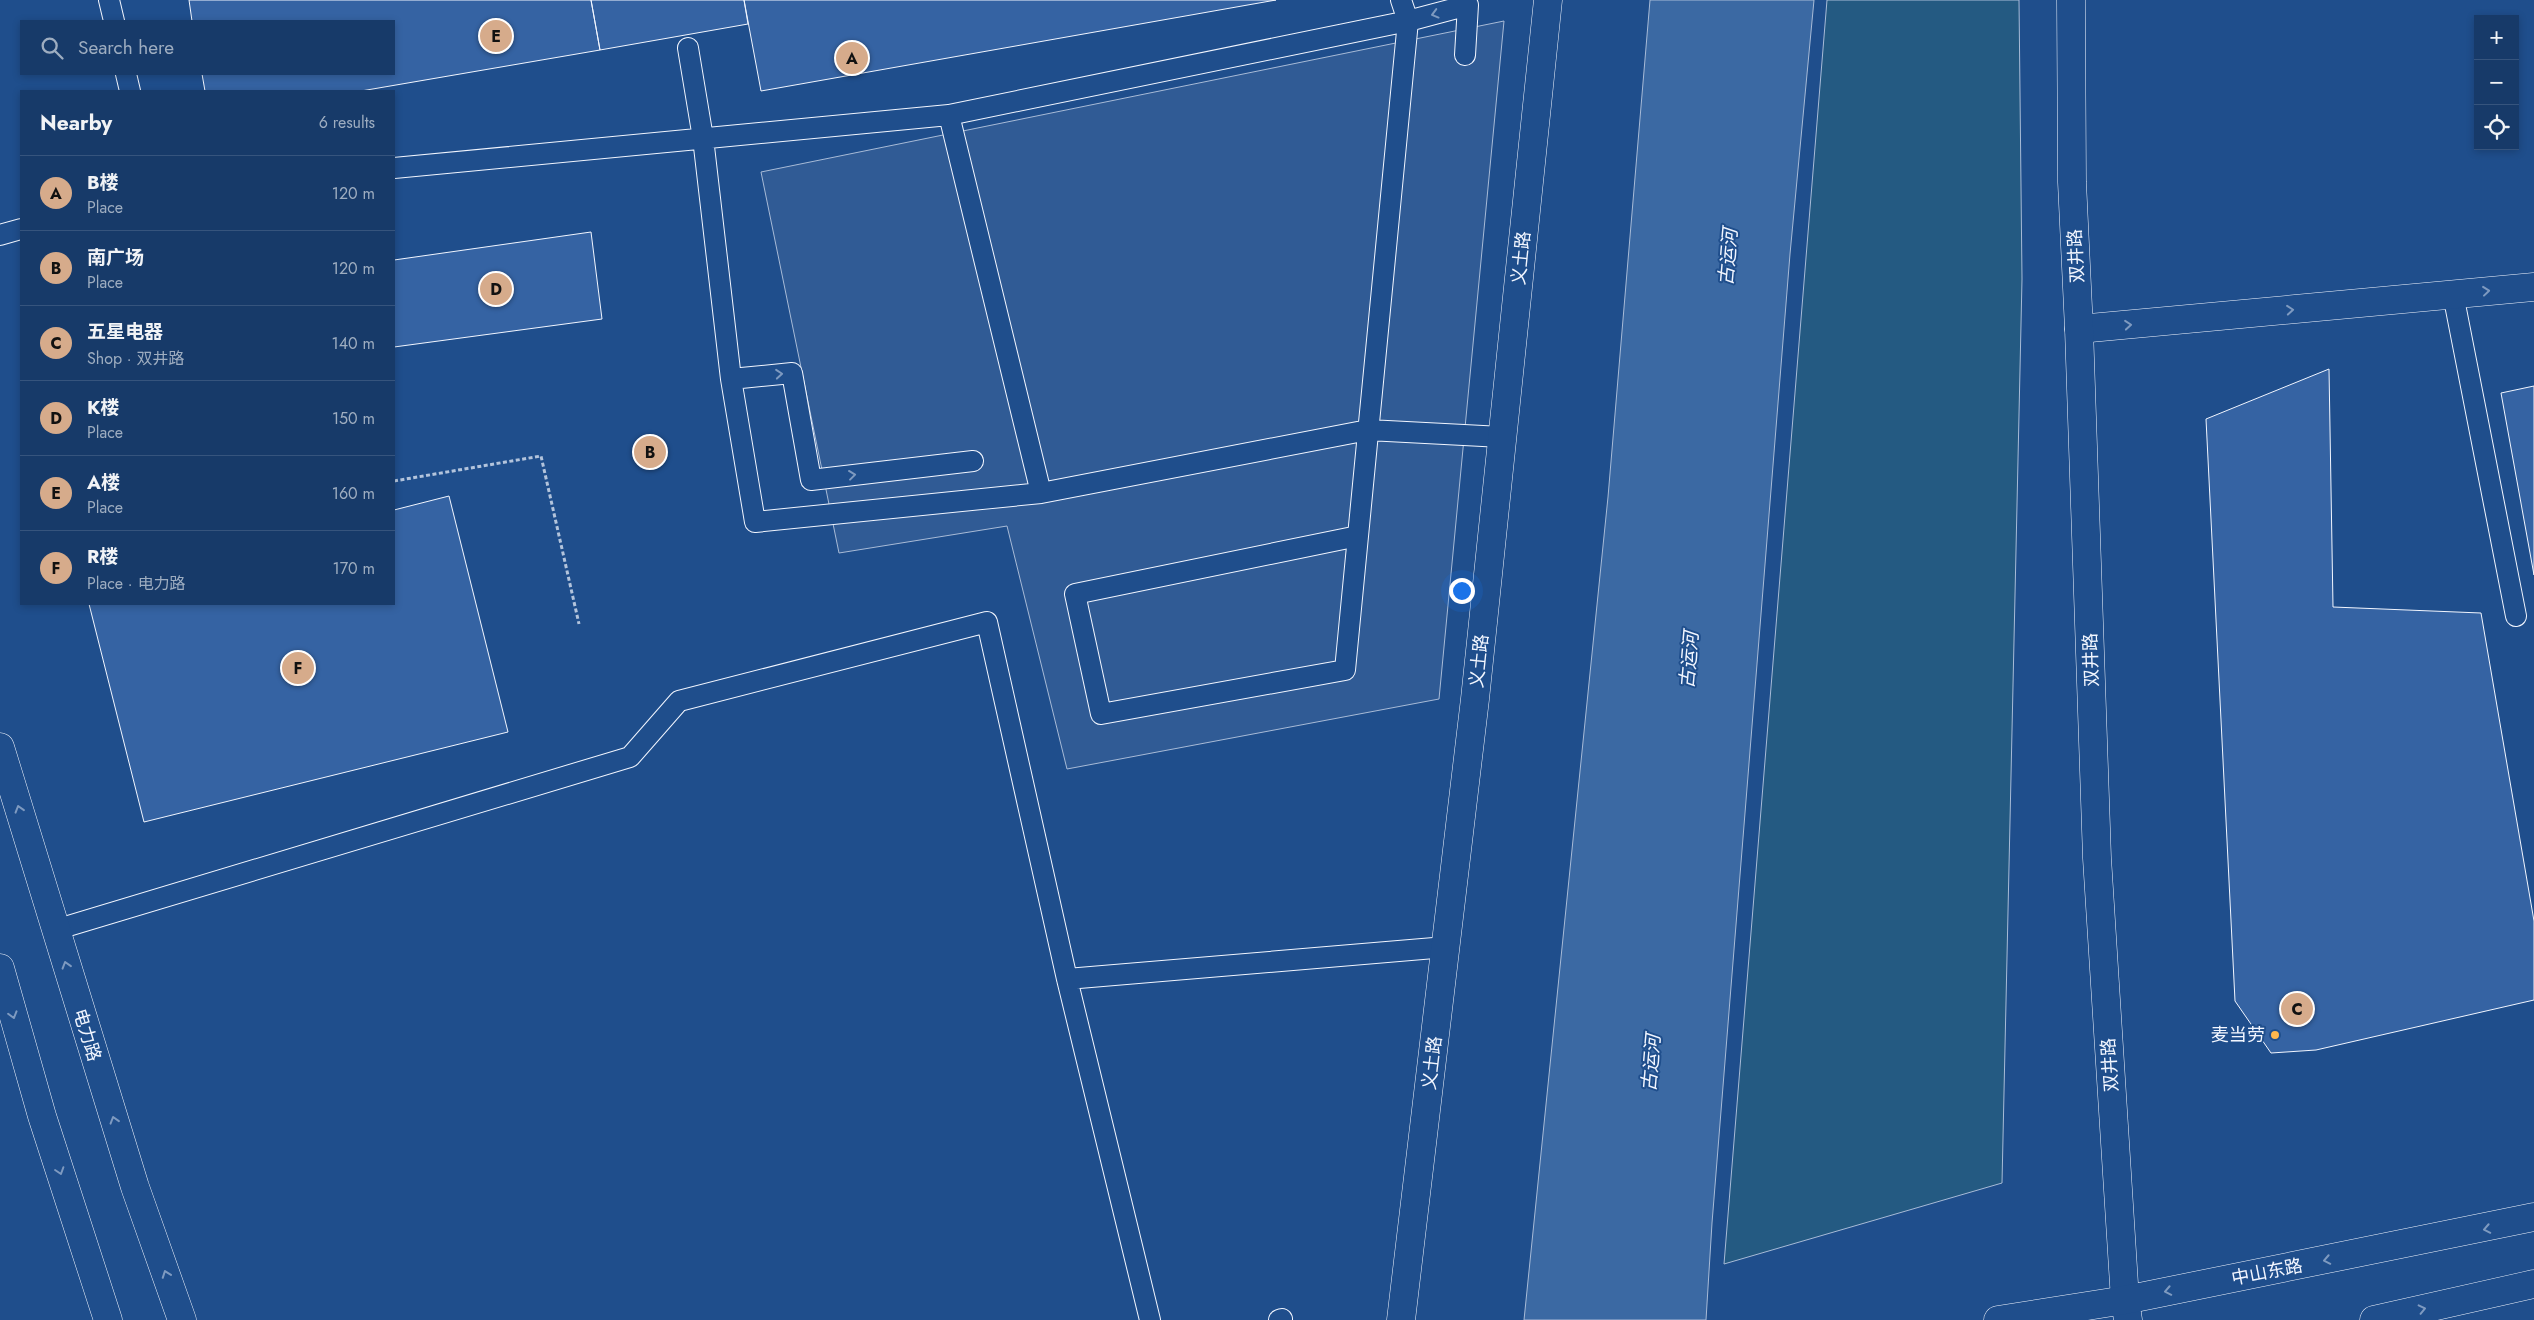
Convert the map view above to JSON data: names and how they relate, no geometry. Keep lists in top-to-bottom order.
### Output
{
  "streets": {
    "street": [
      "双井路",
      "义土路",
      "电力路",
      "中山东路"
    ]
  },
  "crossings": [
    ["双井路", "中山东路"]
  ],
  "water": ["古运河"],
  "places": ["麦当劳"],
  "page": {
    "map_buttons": ["+", "−"],
    "pins": [
      "E",
      "A",
      "D",
      "B",
      "F",
      "C"
    ],
    "search": "Search here",
    "heading": ["Nearby", "6 results"],
    "list": [
      {
        "mark": "A",
        "name": "B楼",
        "note": "Place",
        "value": "120 m"
      },
      {
        "mark": "B",
        "name": "南广场",
        "note": "Place",
        "value": "120 m"
      },
      {
        "mark": "C",
        "name": "五星电器",
        "note": "Shop · 双井路",
        "value": "140 m"
      },
      {
        "mark": "D",
        "name": "K楼",
        "note": "Place",
        "value": "150 m"
      },
      {
        "mark": "E",
        "name": "A楼",
        "note": "Place",
        "value": "160 m"
      },
      {
        "mark": "F",
        "name": "R楼",
        "note": "Place · 电力路",
        "value": "170 m"
      }
    ]
  }
}
